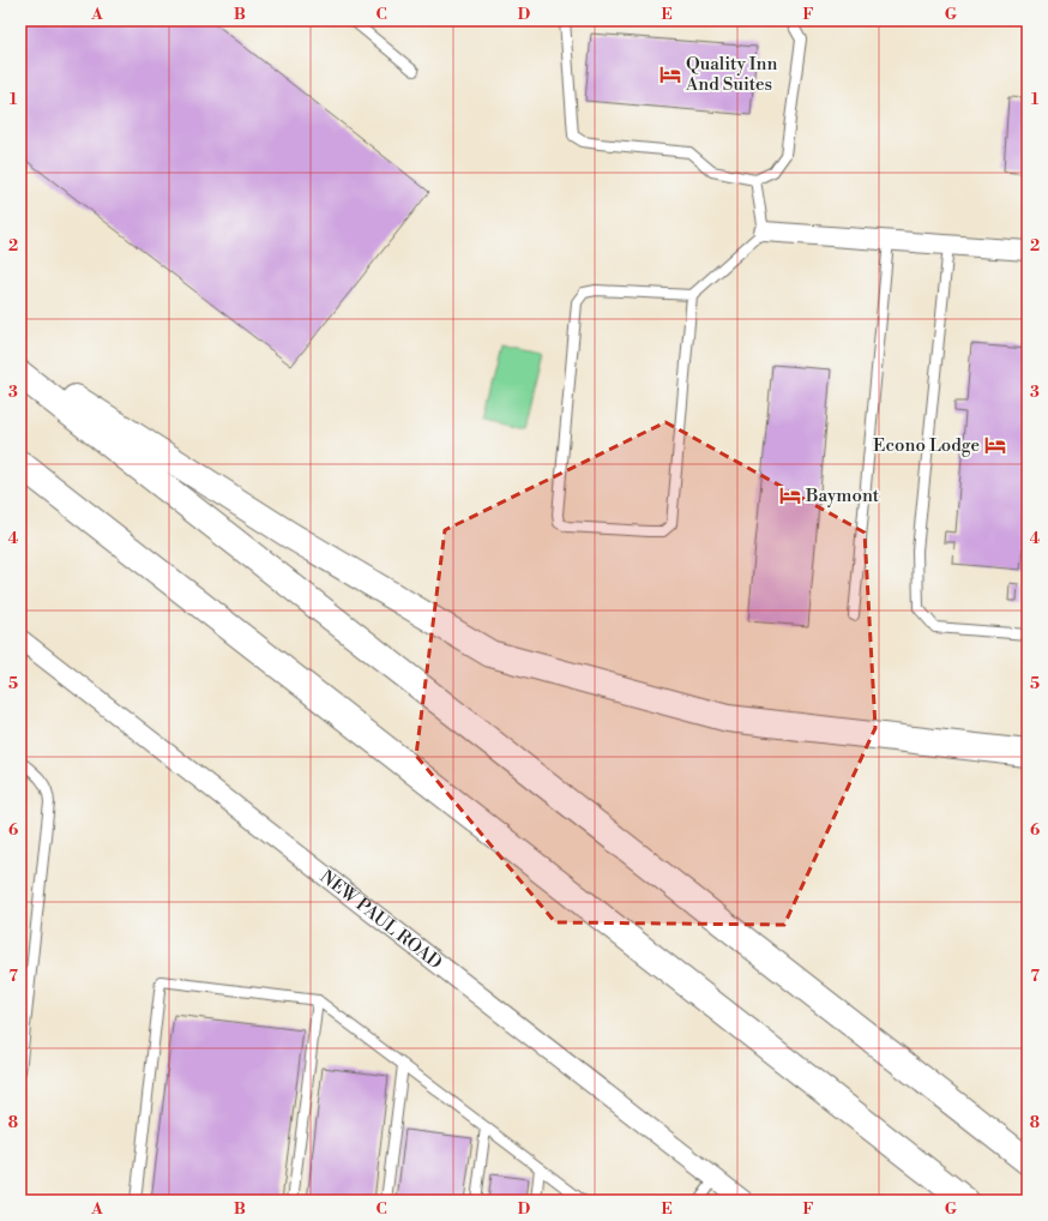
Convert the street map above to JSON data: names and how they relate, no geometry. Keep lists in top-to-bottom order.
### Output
{
  "streets": {
    "street": ["NEW PAUL ROAD"]
  },
  "places": {
    "hotel": ["Quality Inn And Suites", "Econo Lodge", "Baymont"]
  },
  "grid": {
    "columns": [
      "A",
      "B",
      "C",
      "D",
      "E",
      "F",
      "G"
    ],
    "rows": [
      "1",
      "2",
      "3",
      "4",
      "5",
      "6",
      "7",
      "8"
    ]
  }
}
